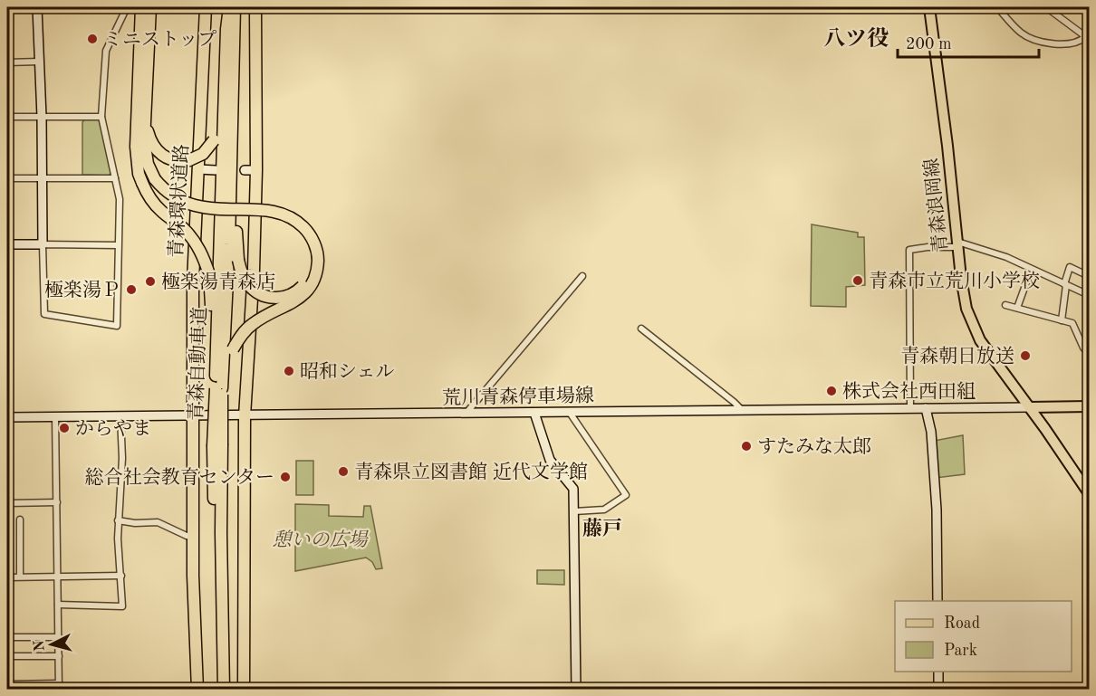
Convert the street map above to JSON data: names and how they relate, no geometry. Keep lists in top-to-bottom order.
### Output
{
  "streets": {
    "highway": ["青森環状道路", "青森自動車道"],
    "main road": ["青森浪岡線", "荒川青森停車場線"]
  },
  "crossings": [
    ["青森環状道路", "荒川青森停車場線"],
    ["青森浪岡線", "荒川青森停車場線"]
  ],
  "districts": ["八ツ役", "藤戸"],
  "parks": ["憩いの広場"],
  "places": [
    "ミニストップ",
    "青森市立荒川小学校",
    "極楽湯青森店",
    "極楽湯Ｐ",
    "青森朝日放送",
    "昭和シェル",
    "株式会社西田組",
    "からやま",
    "すたみな太郎",
    "青森県立図書館 近代文学館",
    "総合社会教育センター"
  ],
  "legend": ["Road", "Park"],
  "scale_bar": "200 m",
  "north": "left"
}
